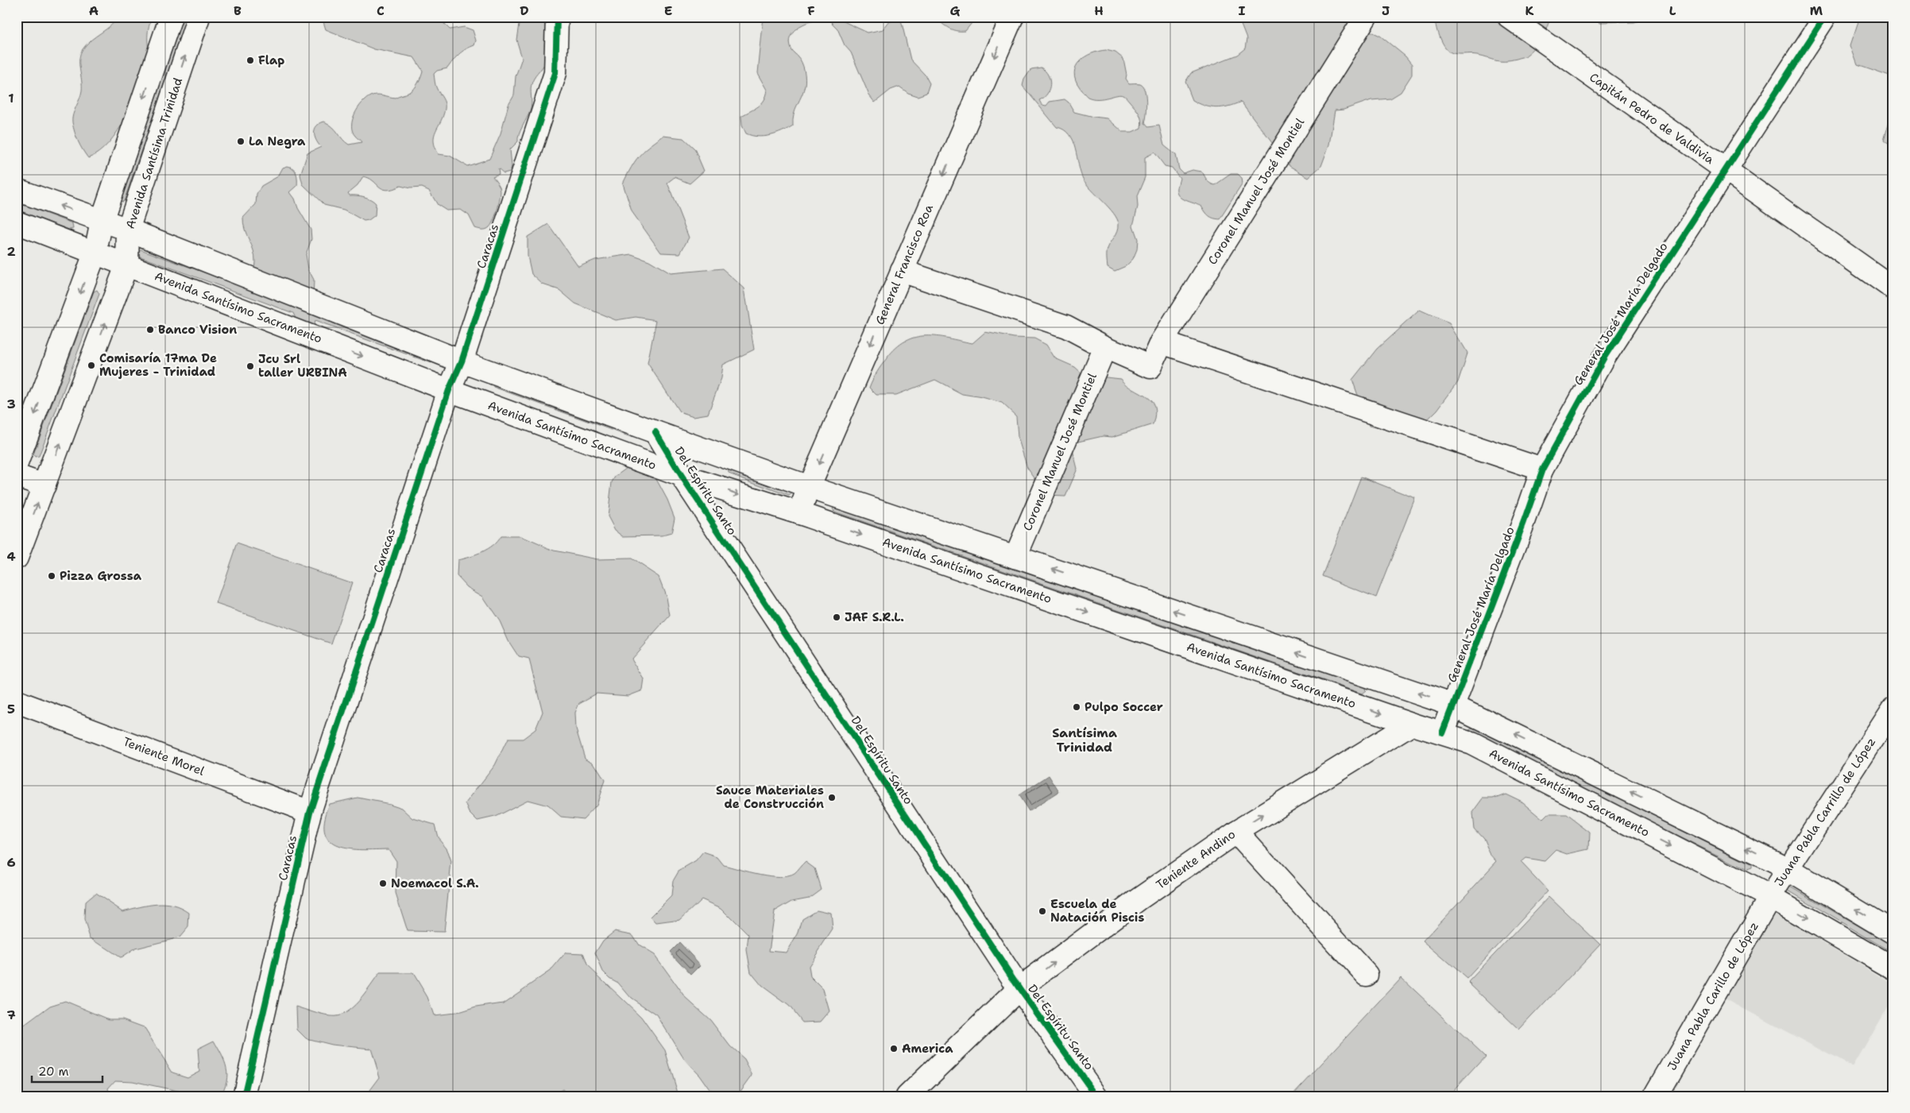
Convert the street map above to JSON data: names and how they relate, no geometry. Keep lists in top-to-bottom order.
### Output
{
  "streets": {
    "street": [
      "Capitán Pedro de Valdivia",
      "Avenida Santísima Trinidad",
      "Coronel Manuel José Montiel",
      "Caracas",
      "General Francisco Roa",
      "Avenida Santísimo Sacramento",
      "General José María Delgado",
      "Del Espíritu Santo",
      "Teniente Morel",
      "Juana Pabla Carrillo de López",
      "Teniente Andino",
      "Juana Pabla Carillo de López"
    ]
  },
  "crossings": [
    ["Capitán Pedro de Valdivia", "General José María Delgado"],
    ["Avenida Santísima Trinidad", "Avenida Santísimo Sacramento"],
    ["Caracas", "Avenida Santísimo Sacramento"],
    ["Caracas", "Teniente Morel"],
    ["General Francisco Roa", "Avenida Santísimo Sacramento"],
    ["Avenida Santísimo Sacramento", "General José María Delgado"],
    ["Avenida Santísimo Sacramento", "Del Espíritu Santo"],
    ["Avenida Santísimo Sacramento", "Juana Pabla Carrillo de López"],
    ["Avenida Santísimo Sacramento", "Teniente Andino"],
    ["Avenida Santísimo Sacramento", "Juana Pabla Carillo de López"],
    ["Del Espíritu Santo", "Teniente Andino"],
    ["Juana Pabla Carrillo de López", "Juana Pabla Carillo de López"]
  ],
  "one_way": ["General Francisco Roa", "Teniente Andino"],
  "districts": ["Santísima Trinidad"],
  "places": [
    "Flap",
    "La Negra",
    "Banco Vision",
    "Comisaría 17ma De Mujeres - Trinidad",
    "Jcu Srl taller URBINA",
    "Pizza Grossa",
    "JAF S.R.L.",
    "Pulpo Soccer",
    "Sauce Materiales de Construcción",
    "Noemacol S.A.",
    "Escuela de Natación Piscis",
    "America"
  ],
  "scale_bar": "20 m",
  "grid": {
    "columns": [
      "A",
      "B",
      "C",
      "D",
      "E",
      "F",
      "G",
      "H",
      "I",
      "J",
      "K",
      "L",
      "M"
    ],
    "rows": [
      "1",
      "2",
      "3",
      "4",
      "5",
      "6",
      "7"
    ]
  }
}
